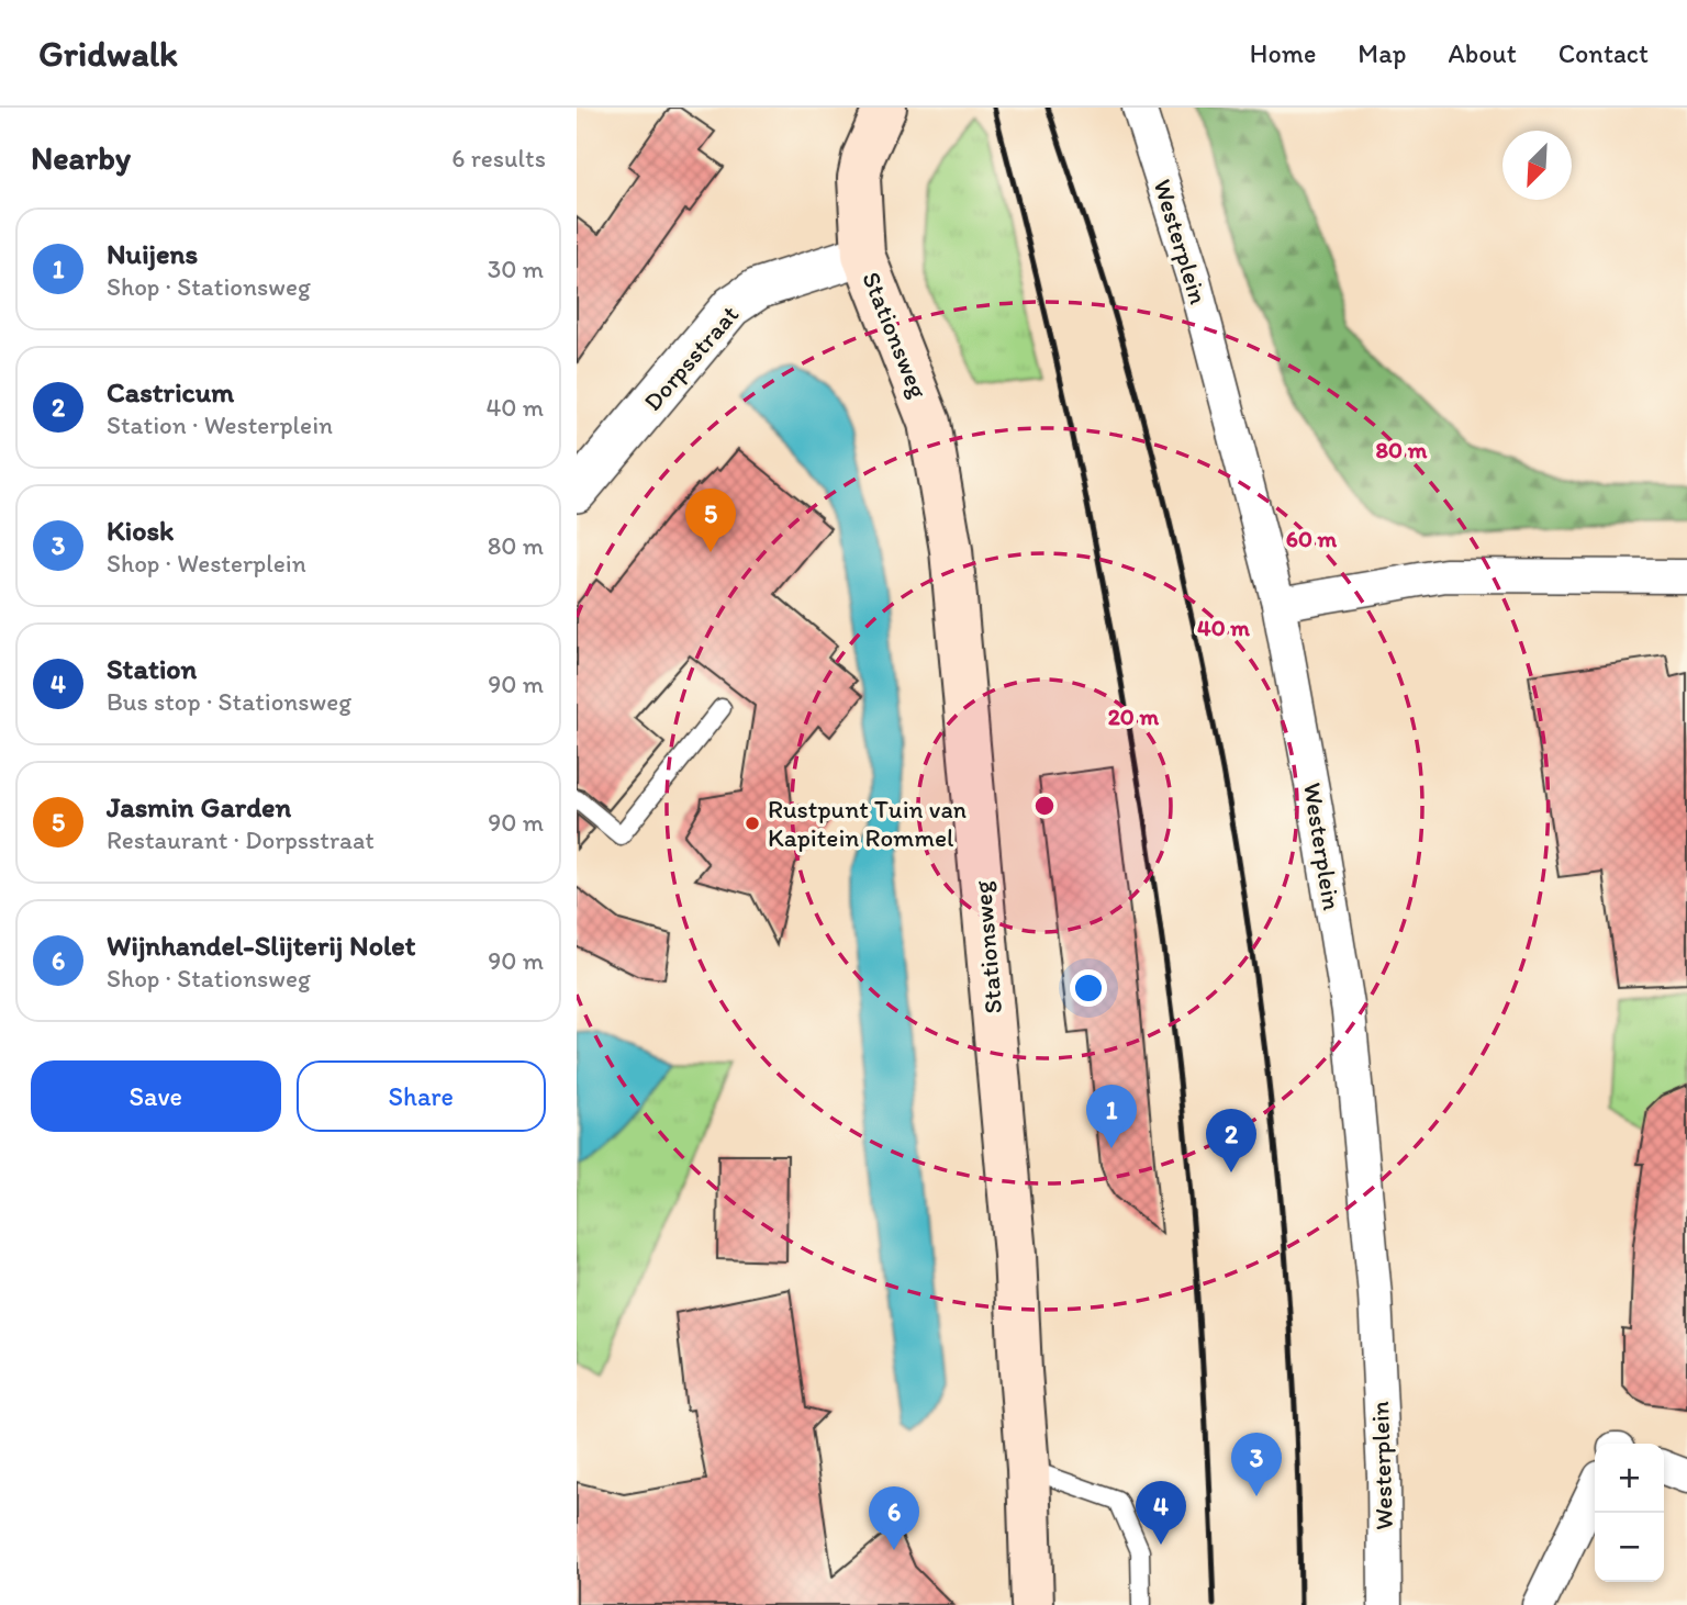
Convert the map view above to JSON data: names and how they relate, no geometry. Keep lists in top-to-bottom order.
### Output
{
  "streets": {
    "main road": ["Stationsweg"],
    "street": ["Westerplein", "Dorpsstraat"]
  },
  "crossings": [
    ["Stationsweg", "Dorpsstraat"]
  ],
  "places": ["Rustpunt Tuin van Kapitein Rommel"],
  "north": "bottom left",
  "page": {
    "header": "Gridwalk",
    "nav": [
      "Home",
      "Map",
      "About",
      "Contact"
    ],
    "heading": ["Nearby", "6 results"],
    "list": [
      {
        "mark": "1",
        "name": "Nuijens",
        "note": "Shop · Stationsweg",
        "value": "30 m"
      },
      {
        "mark": "2",
        "name": "Castricum",
        "note": "Station · Westerplein",
        "value": "40 m"
      },
      {
        "mark": "3",
        "name": "Kiosk",
        "note": "Shop · Westerplein",
        "value": "80 m"
      },
      {
        "mark": "4",
        "name": "Station",
        "note": "Bus stop · Stationsweg",
        "value": "90 m"
      },
      {
        "mark": "5",
        "name": "Jasmin Garden",
        "note": "Restaurant · Dorpsstraat",
        "value": "90 m"
      },
      {
        "mark": "6",
        "name": "Wijnhandel-Slijterij Nolet",
        "note": "Shop · Stationsweg",
        "value": "90 m"
      }
    ],
    "pins": [
      "5",
      "1",
      "2",
      "3",
      "4",
      "6"
    ],
    "buttons": ["Save", "Share"],
    "map_buttons": ["+", "−"]
  },
  "rings": [
    "80 m",
    "60 m",
    "40 m",
    "20 m"
  ]
}
